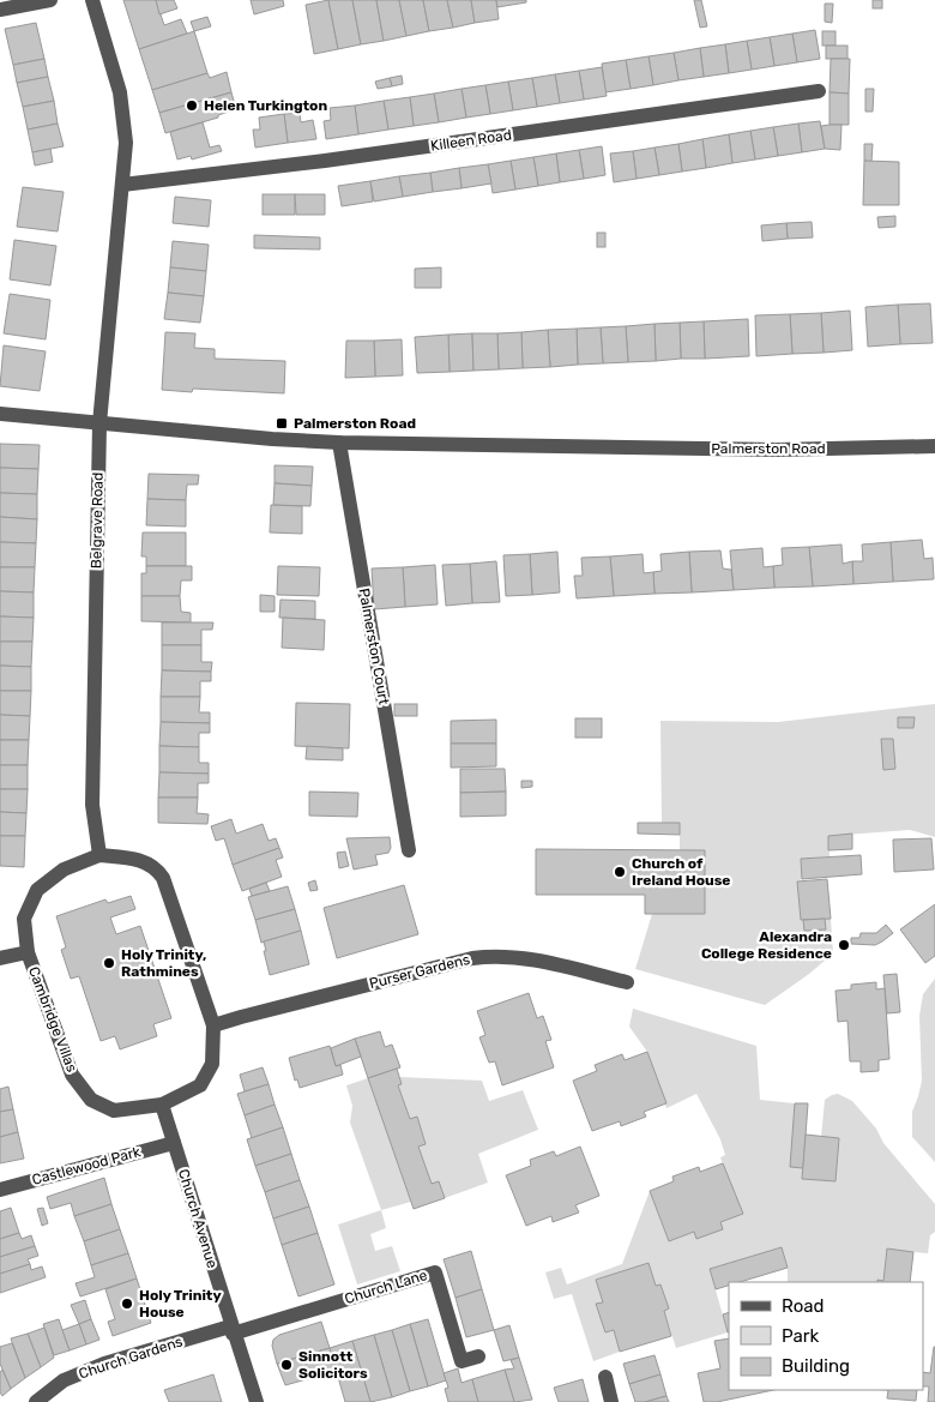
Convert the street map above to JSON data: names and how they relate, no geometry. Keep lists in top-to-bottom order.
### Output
{
  "streets": {
    "street": [
      "Killeen Road",
      "Palmerston Road",
      "Belgrave Road",
      "Palmerston Court",
      "Purser Gardens",
      "Cambridge Villas",
      "Castlewood Park",
      "Church Avenue",
      "Church Lane",
      "Church Gardens"
    ]
  },
  "crossings": [
    ["Killeen Road", "Belgrave Road"],
    ["Palmerston Road", "Belgrave Road"],
    ["Palmerston Road", "Palmerston Court"],
    ["Belgrave Road", "Cambridge Villas"],
    ["Purser Gardens", "Cambridge Villas"],
    ["Cambridge Villas", "Church Avenue"],
    ["Castlewood Park", "Church Avenue"],
    ["Church Avenue", "Church Lane"],
    ["Church Avenue", "Church Gardens"],
    ["Church Lane", "Church Gardens"]
  ],
  "places": {
    "other": [
      "Helen Turkington",
      "Church of Ireland House",
      "Alexandra College Residence",
      "Holy Trinity, Rathmines",
      "Holy Trinity House",
      "Sinnott Solicitors"
    ],
    "transit": ["Palmerston Road"]
  },
  "legend": ["Road", "Park", "Building"]
}
